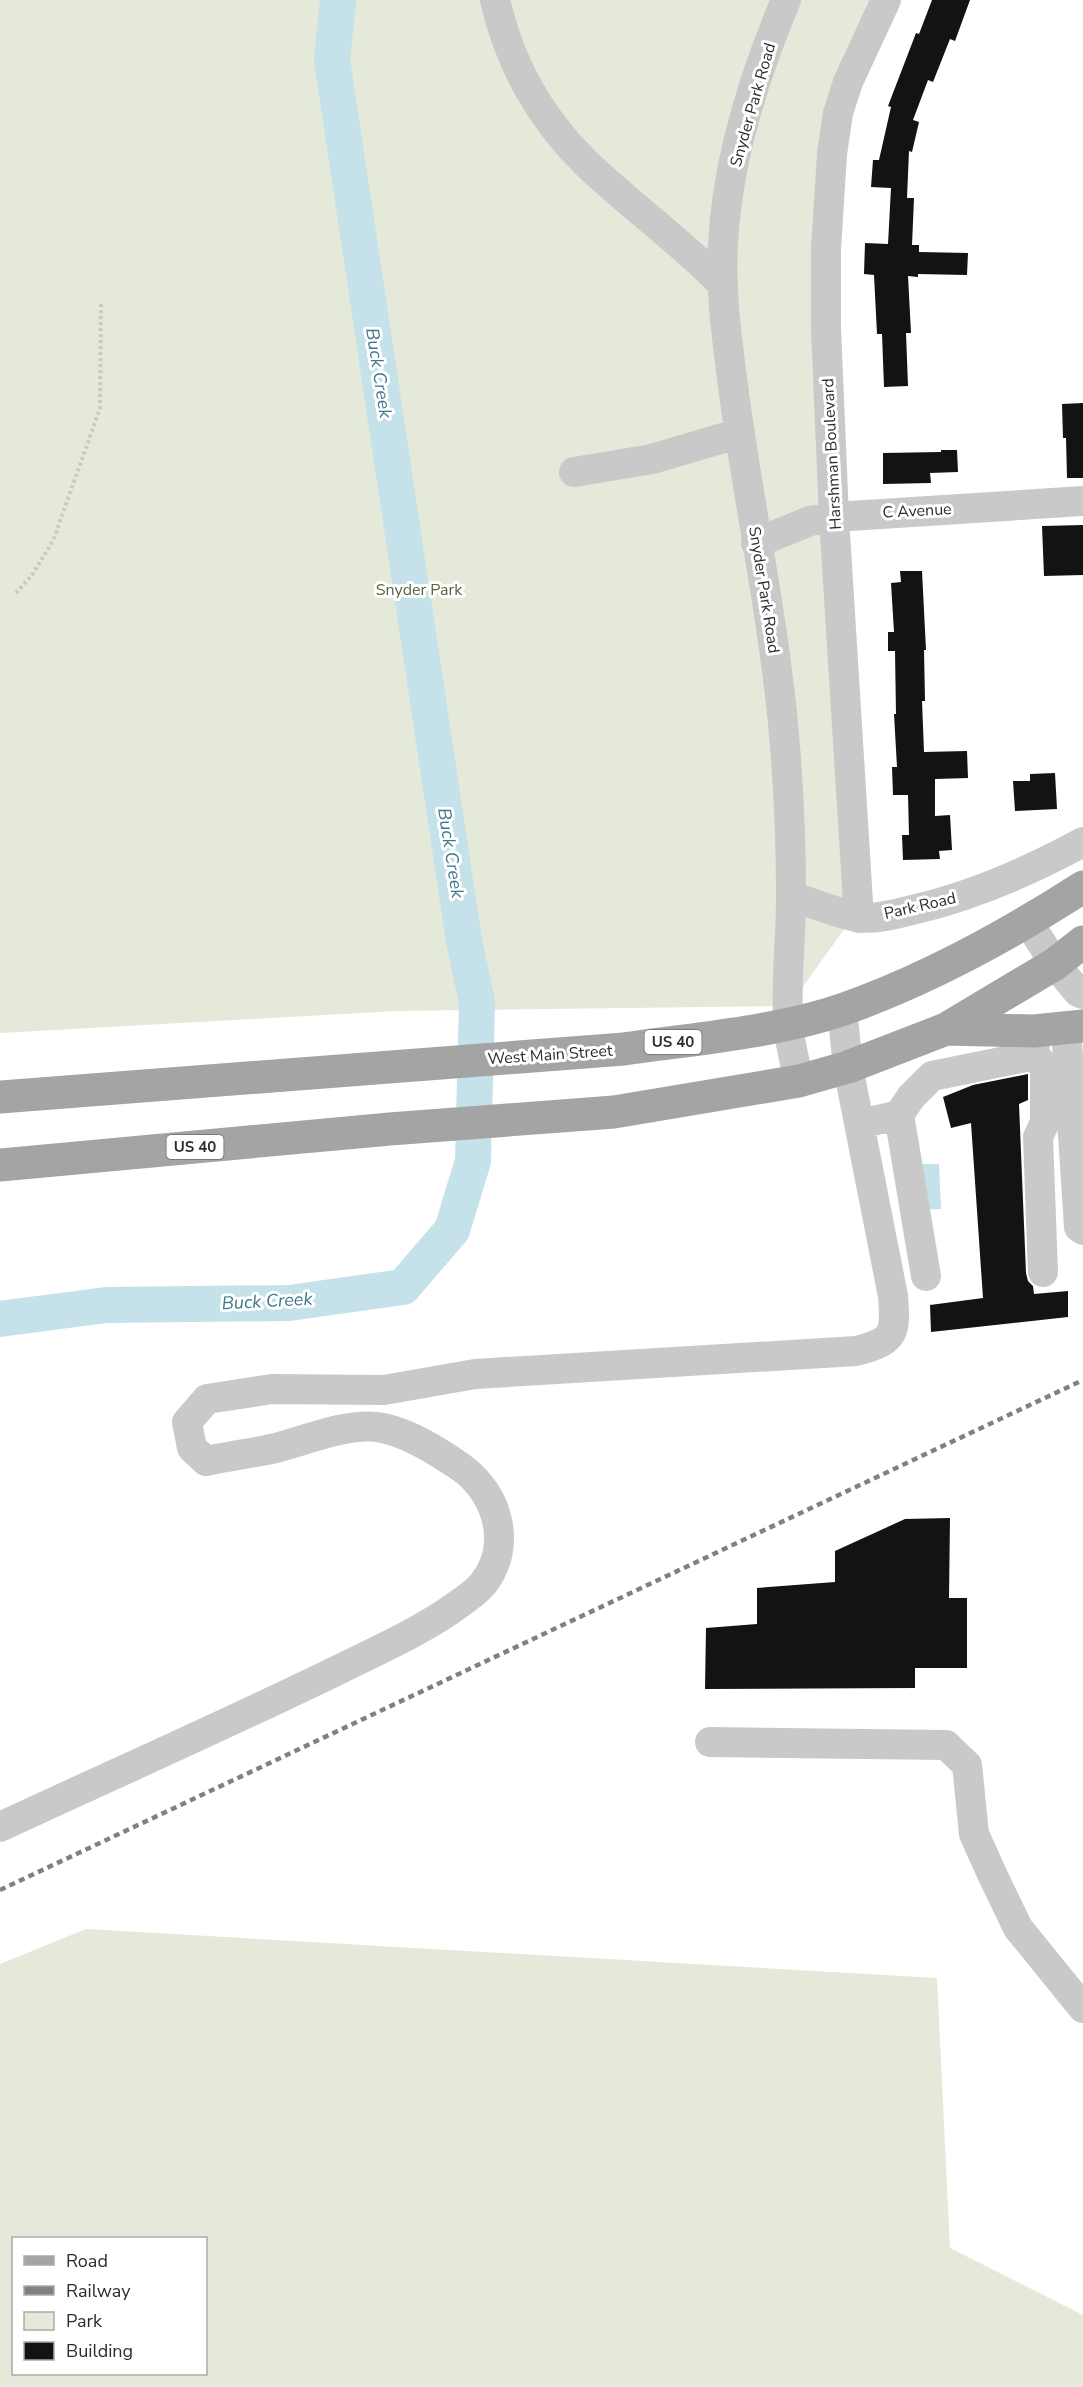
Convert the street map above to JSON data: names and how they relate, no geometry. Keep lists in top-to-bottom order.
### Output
{
  "streets": {
    "main road": ["US 40", "West Main Street"],
    "street": [
      "Snyder Park Road",
      "Harshman Boulevard",
      "C Avenue",
      "Park Road"
    ]
  },
  "crossings": [
    ["Snyder Park Road", "C Avenue"],
    ["Snyder Park Road", "Park Road"],
    ["Harshman Boulevard", "C Avenue"],
    ["Harshman Boulevard", "Park Road"],
    ["US 40", "West Main Street"]
  ],
  "water": ["Buck Creek"],
  "parks": ["Snyder Park"],
  "legend": [
    "Road",
    "Railway",
    "Park",
    "Building"
  ]
}
